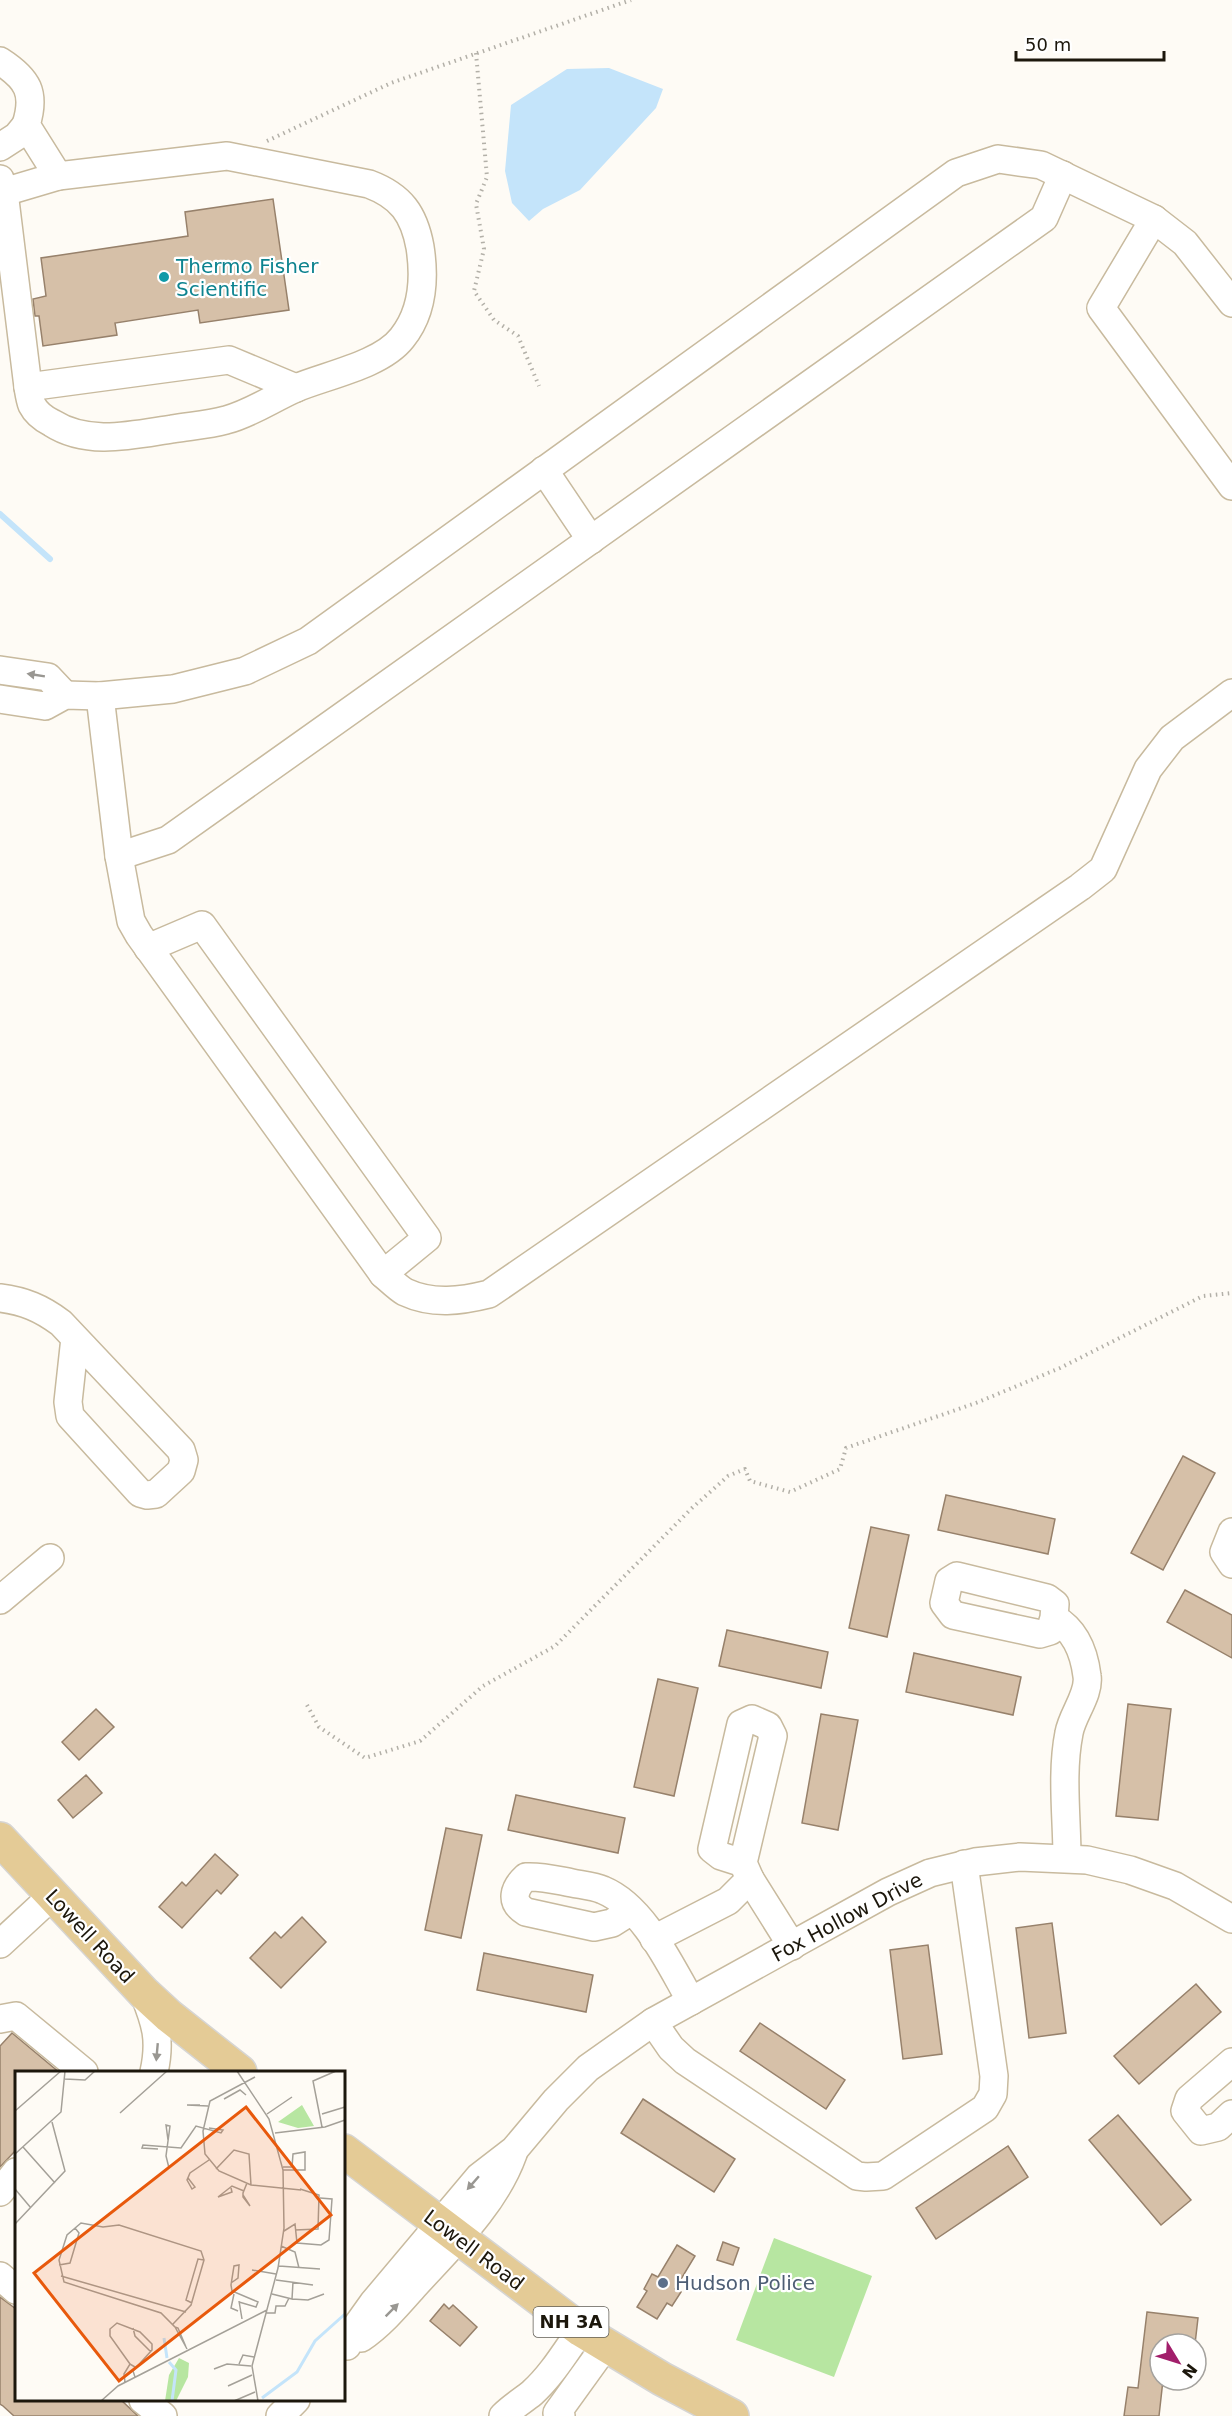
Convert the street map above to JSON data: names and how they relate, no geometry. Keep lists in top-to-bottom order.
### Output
{
  "streets": {
    "main road": ["Lowell Road", "NH 3A"],
    "street": ["Fox Hollow Drive"]
  },
  "crossings": [
    ["Fox Hollow Drive", "Lowell Road"]
  ],
  "places": ["Thermo Fisher Scientific", "Hudson Police"],
  "scale_bar": "50 m",
  "north": "bottom right"
}
